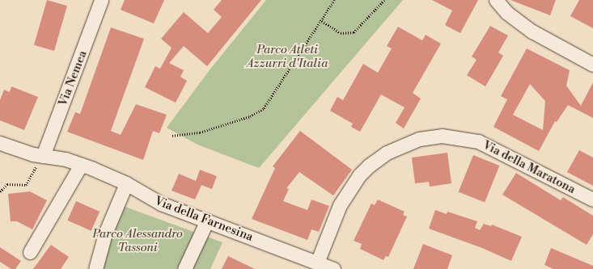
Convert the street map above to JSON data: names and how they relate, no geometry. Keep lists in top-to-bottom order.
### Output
{
  "streets": {
    "street": ["Via Nemea", "Via della Maratona", "Via della Farnesina"]
  },
  "crossings": [
    ["Via Nemea", "Via della Farnesina"],
    ["Via della Maratona", "Via della Farnesina"]
  ],
  "parks": ["Parco Atleti Azzurri d'Italia", "Parco Alessandro Tassoni"]
}
